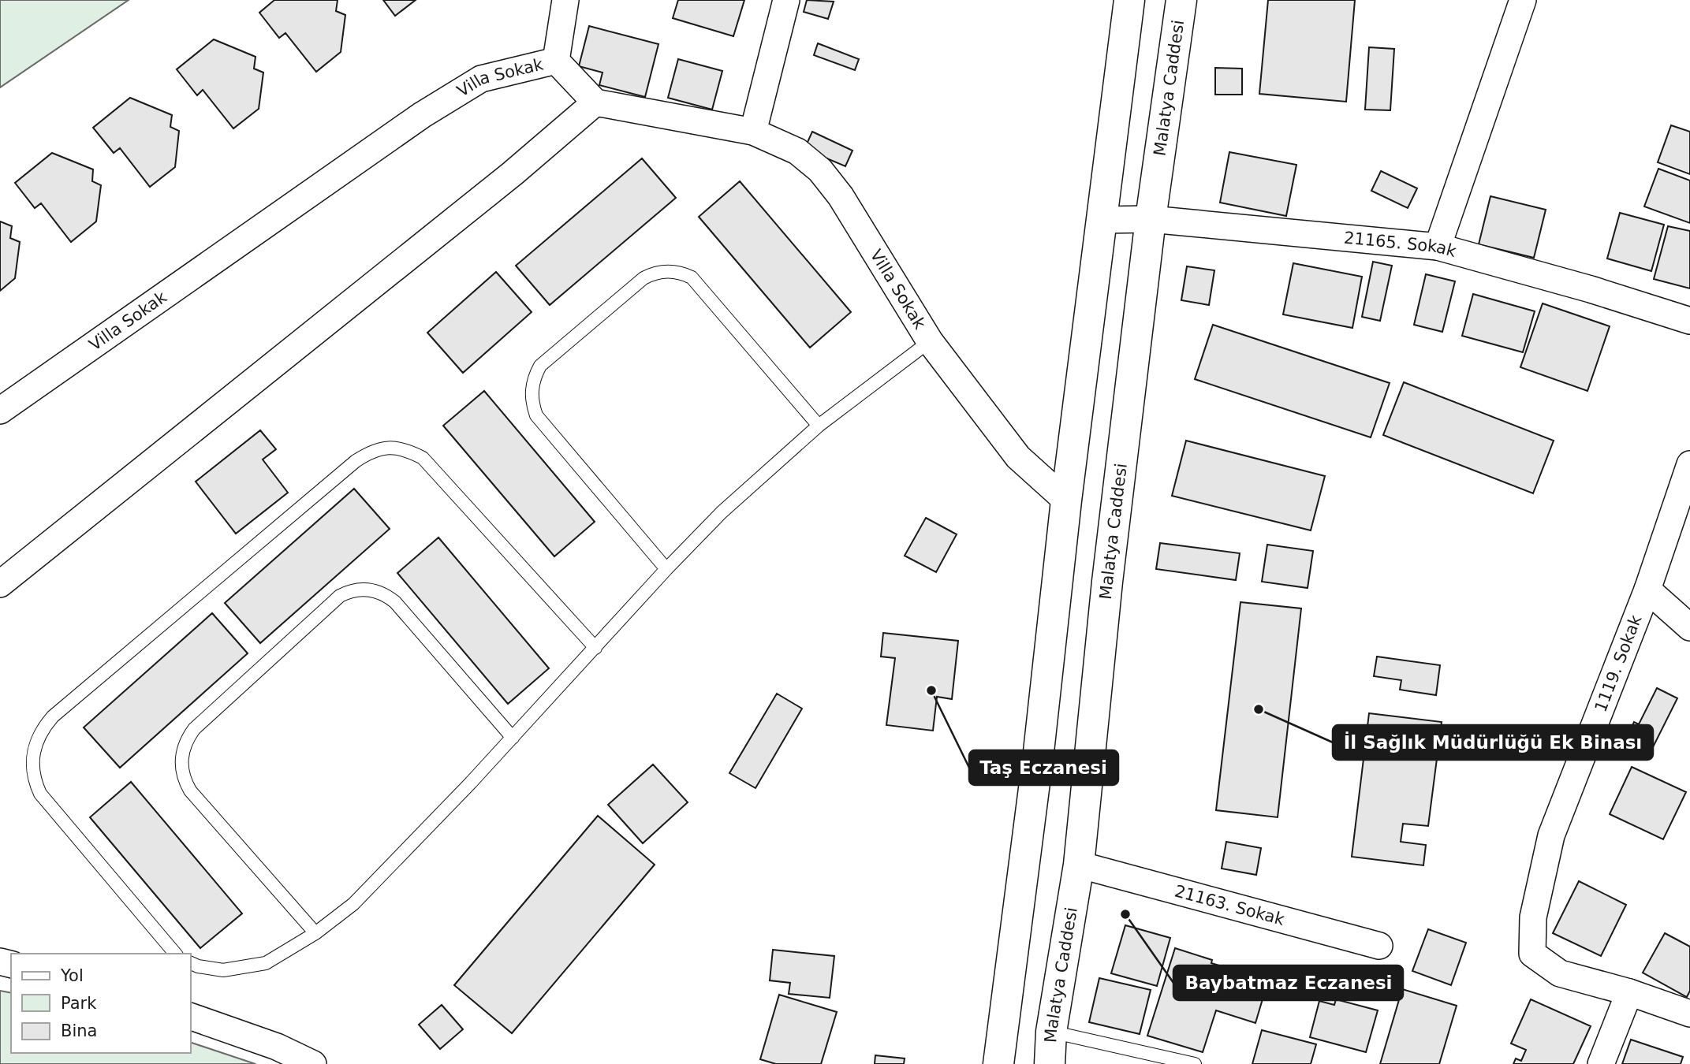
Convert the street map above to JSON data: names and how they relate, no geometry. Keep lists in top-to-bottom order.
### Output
{
  "streets": {
    "main road": ["Malatya Caddesi"],
    "street": [
      "Villa Sokak",
      "21165. Sokak",
      "1119. Sokak",
      "21163. Sokak"
    ]
  },
  "crossings": [
    ["Malatya Caddesi", "21165. Sokak"],
    ["Malatya Caddesi", "21163. Sokak"]
  ],
  "places": ["Taş Eczanesi", "İl Sağlık Müdürlüğü Ek Binası", "Baybatmaz Eczanesi"],
  "legend": ["Yol", "Park", "Bina"]
}
